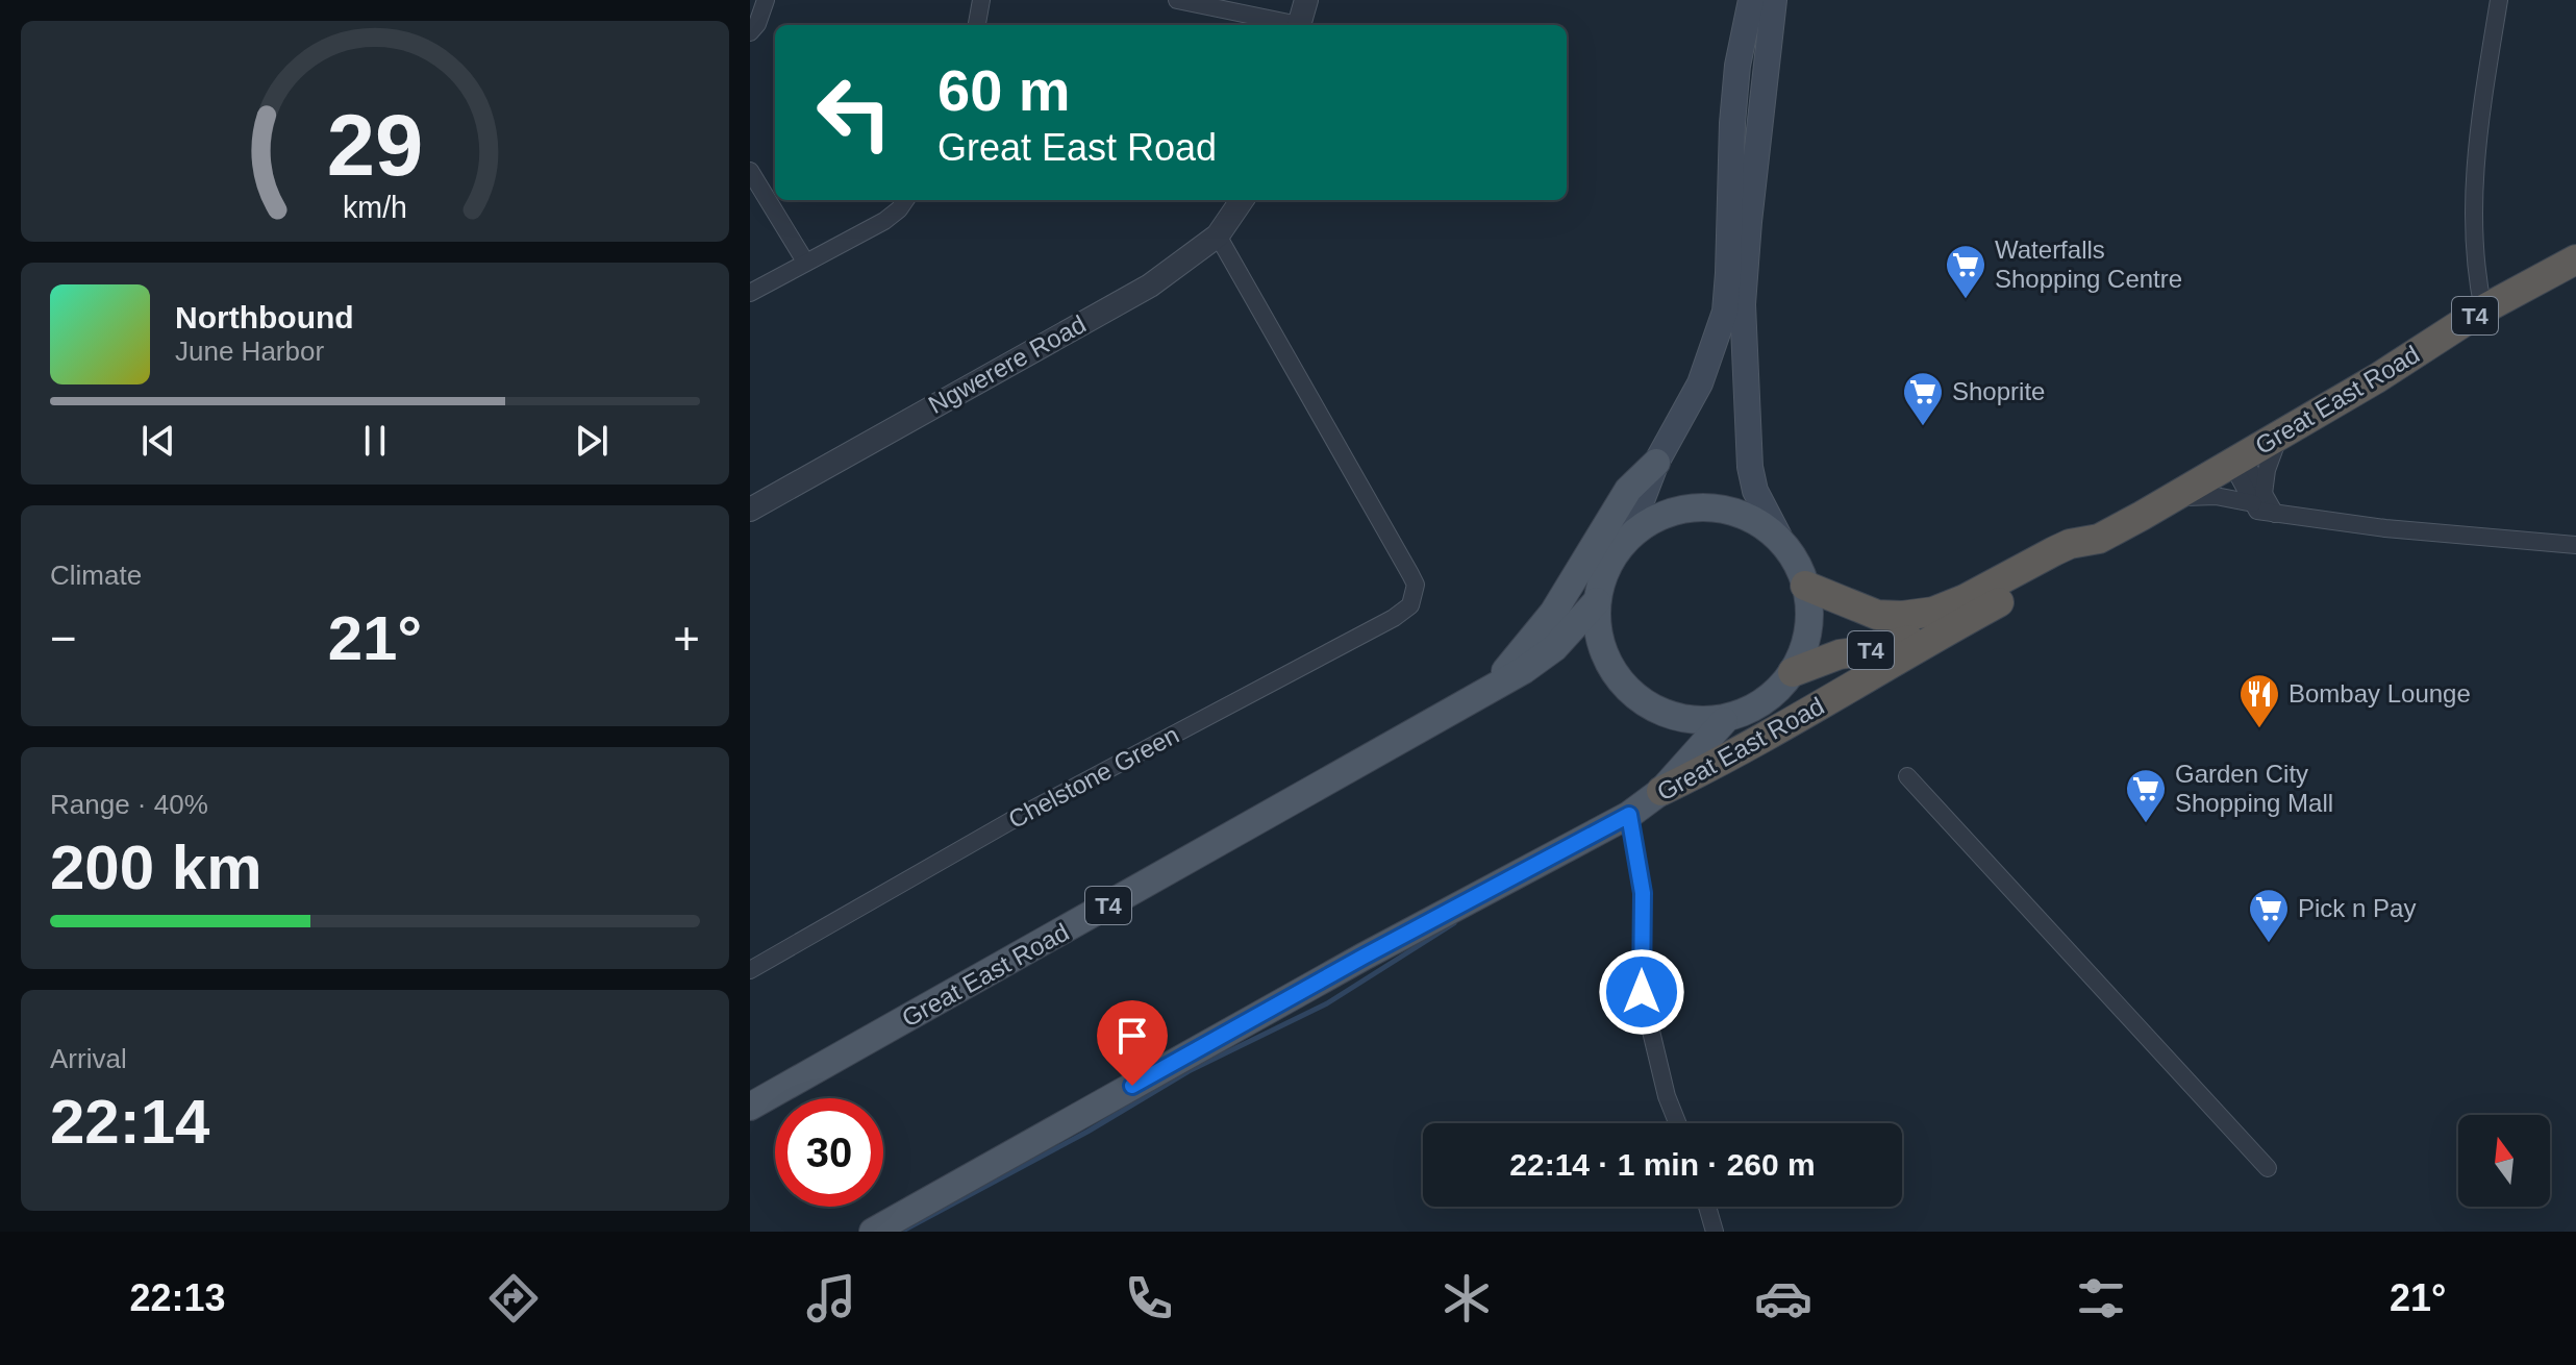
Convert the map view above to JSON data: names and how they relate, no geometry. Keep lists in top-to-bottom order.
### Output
{
  "streets": {
    "highway": ["T4", "Great East Road"],
    "street": ["Ngwerere Road", "Chelstone Green"]
  },
  "crossings": [
    ["Ngwerere Road", "Chelstone Green"]
  ],
  "places": {
    "supermarket": [
      "Waterfalls Shopping Centre",
      "Shoprite",
      "Garden City Shopping Mall",
      "Pick n Pay"
    ],
    "restaurant": ["Bombay Lounge"]
  },
  "north": "top",
  "page": {
    "turn": ["60 m", "Great East Road"],
    "song": ["Northbound", "June Harbor"],
    "tile": [
      "Climate",
      ["Range · 40%", "200 km"],
      ["Arrival", "22:14"]
    ],
    "heat": ["−", "21°", "+"],
    "limit": "30",
    "trip": "22:14 · 1 min · 260 m",
    "tabs": ["22:13", "21°"],
    "gauge": ["29", "km/h"]
  }
}
